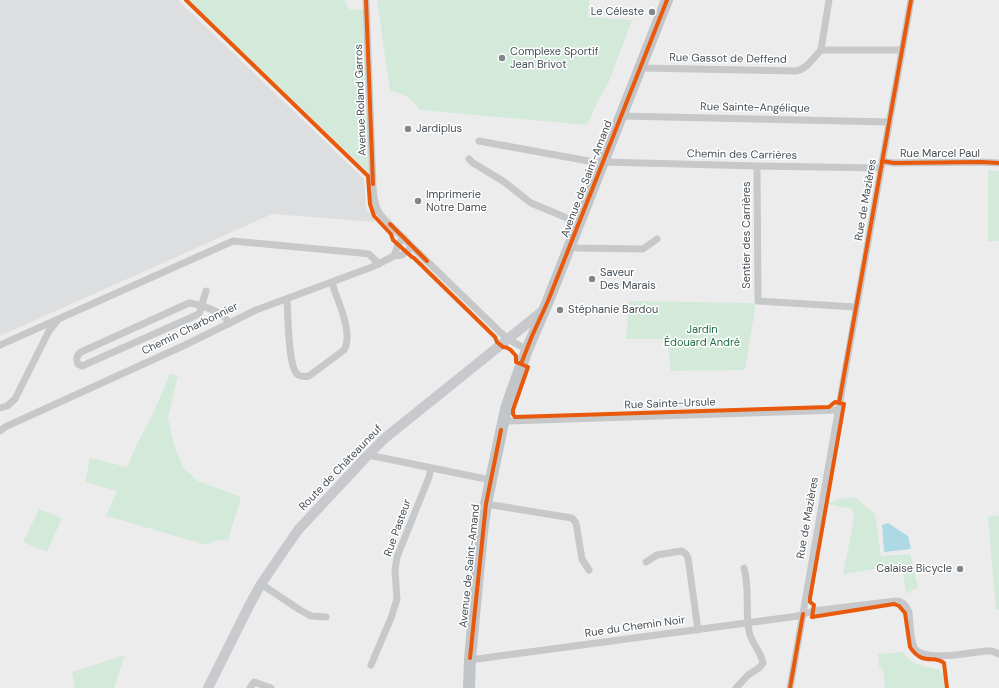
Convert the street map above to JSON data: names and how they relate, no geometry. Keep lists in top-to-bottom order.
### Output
{
  "streets": {
    "main road": ["Avenue de Saint-Amand", "Route de Châteauneuf"],
    "street": [
      "Rue Gassot de Deffend",
      "Avenue Roland Garros",
      "Rue Sainte-Angélique",
      "Rue Marcel Paul",
      "Chemin des Carrières",
      "Rue de Mazières",
      "Sentier des Carrières",
      "Chemin Charbonnier",
      "Rue Sainte-Ursule",
      "Rue Pasteur",
      "Rue du Chemin Noir"
    ]
  },
  "crossings": [
    ["Rue Gassot de Deffend", "Avenue de Saint-Amand"],
    ["Avenue Roland Garros", "Avenue de Saint-Amand"],
    ["Avenue Roland Garros", "Chemin Charbonnier"],
    ["Avenue Roland Garros", "Route de Châteauneuf"],
    ["Rue Sainte-Angélique", "Avenue de Saint-Amand"],
    ["Rue Sainte-Angélique", "Rue de Mazières"],
    ["Rue Marcel Paul", "Chemin des Carrières"],
    ["Rue Marcel Paul", "Rue de Mazières"],
    ["Chemin des Carrières", "Avenue de Saint-Amand"],
    ["Chemin des Carrières", "Rue de Mazières"],
    ["Chemin des Carrières", "Sentier des Carrières"],
    ["Avenue de Saint-Amand", "Rue Sainte-Ursule"],
    ["Avenue de Saint-Amand", "Route de Châteauneuf"],
    ["Avenue de Saint-Amand", "Rue du Chemin Noir"],
    ["Rue de Mazières", "Sentier des Carrières"],
    ["Rue de Mazières", "Rue Sainte-Ursule"],
    ["Rue de Mazières", "Rue du Chemin Noir"]
  ],
  "parks": ["Jardin Édouard André"],
  "places": [
    "Le Céleste",
    "Complexe Sportif Jean Brivot",
    "Jardiplus",
    "Imprimerie Notre Dame",
    "Saveur Des Marais",
    "Stéphanie Bardou",
    "Calaise Bicycle"
  ]
}
